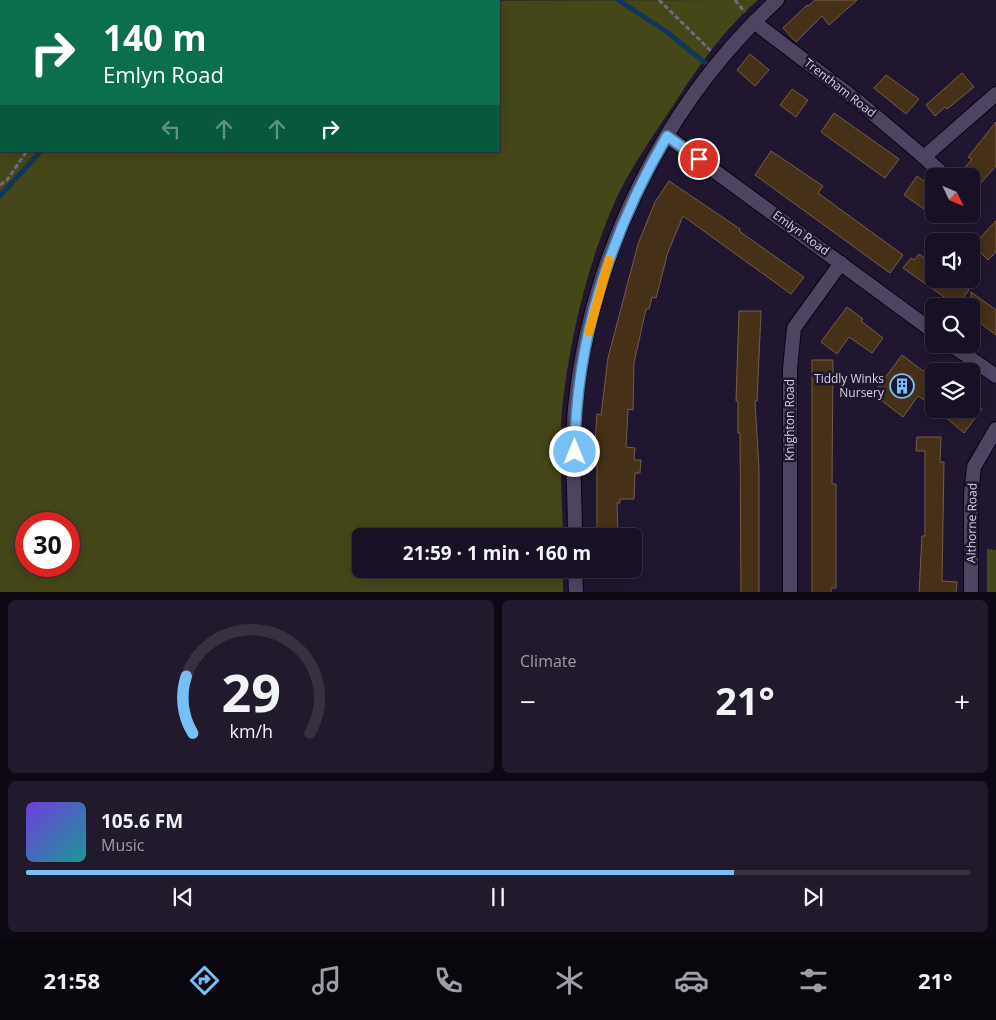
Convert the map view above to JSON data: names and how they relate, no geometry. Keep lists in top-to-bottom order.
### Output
{
  "streets": {
    "street": [
      "Trentham Road",
      "Emlyn Road",
      "Knighton Road",
      "Althorne Road"
    ]
  },
  "crossings": [
    ["Emlyn Road", "Knighton Road"]
  ],
  "places": {
    "building": ["Tiddly Winks Nursery"]
  },
  "north": "bottom right",
  "page": {
    "turn": ["140 m", "Emlyn Road"],
    "limit": "30",
    "trip": "21:59 · 1 min · 160 m",
    "tile": "Climate",
    "heat": ["−", "21°", "+"],
    "song": ["105.6 FM", "Music"],
    "tabs": ["21:58", "21°"],
    "gauge": ["29", "km/h"]
  }
}
